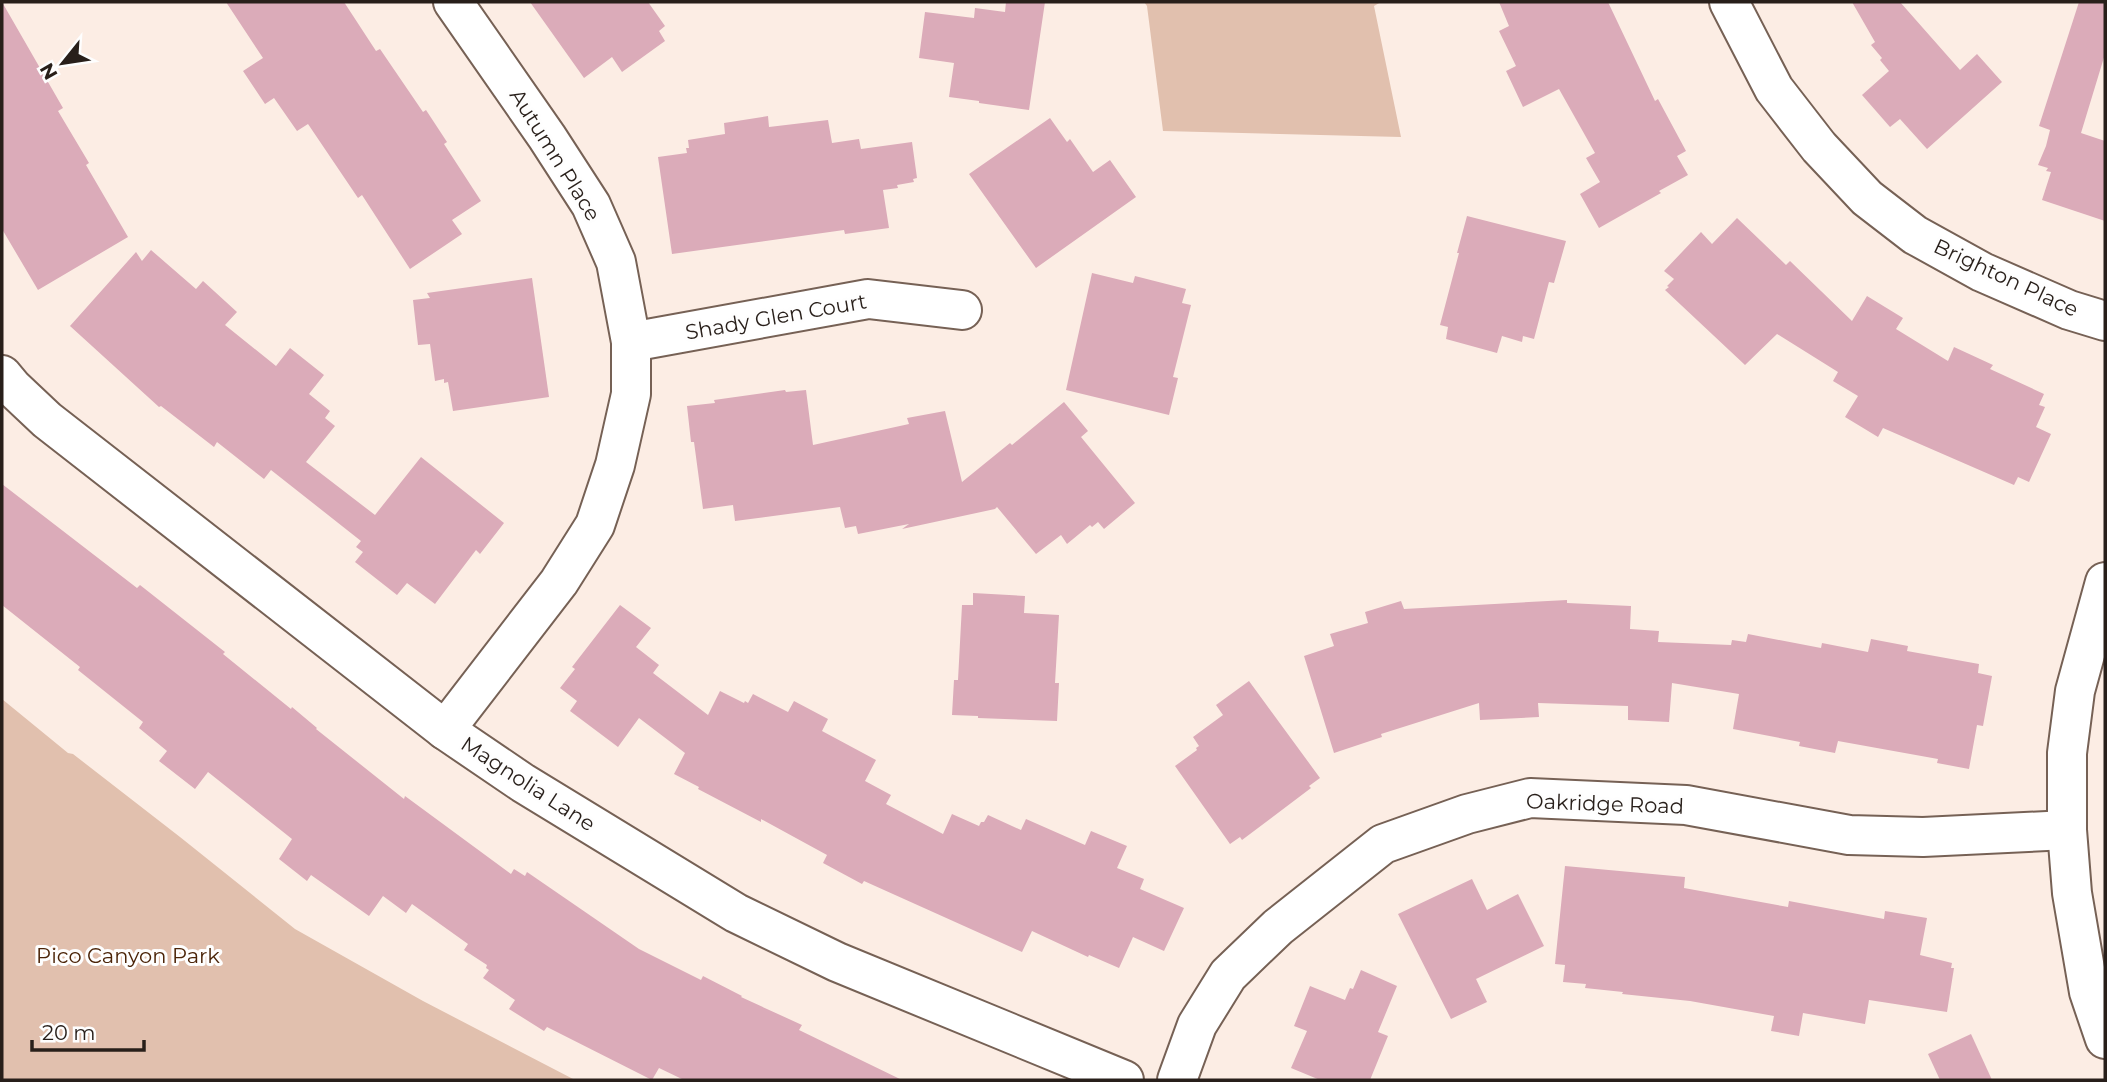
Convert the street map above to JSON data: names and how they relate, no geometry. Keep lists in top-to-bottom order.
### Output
{
  "streets": {
    "street": [
      "Autumn Place",
      "Brighton Place",
      "Shady Glen Court",
      "Magnolia Lane",
      "Oakridge Road"
    ]
  },
  "crossings": [
    ["Autumn Place", "Shady Glen Court"],
    ["Autumn Place", "Magnolia Lane"]
  ],
  "parks": ["Pico Canyon Park"],
  "scale_bar": "20 m",
  "north": "bottom left"
}
